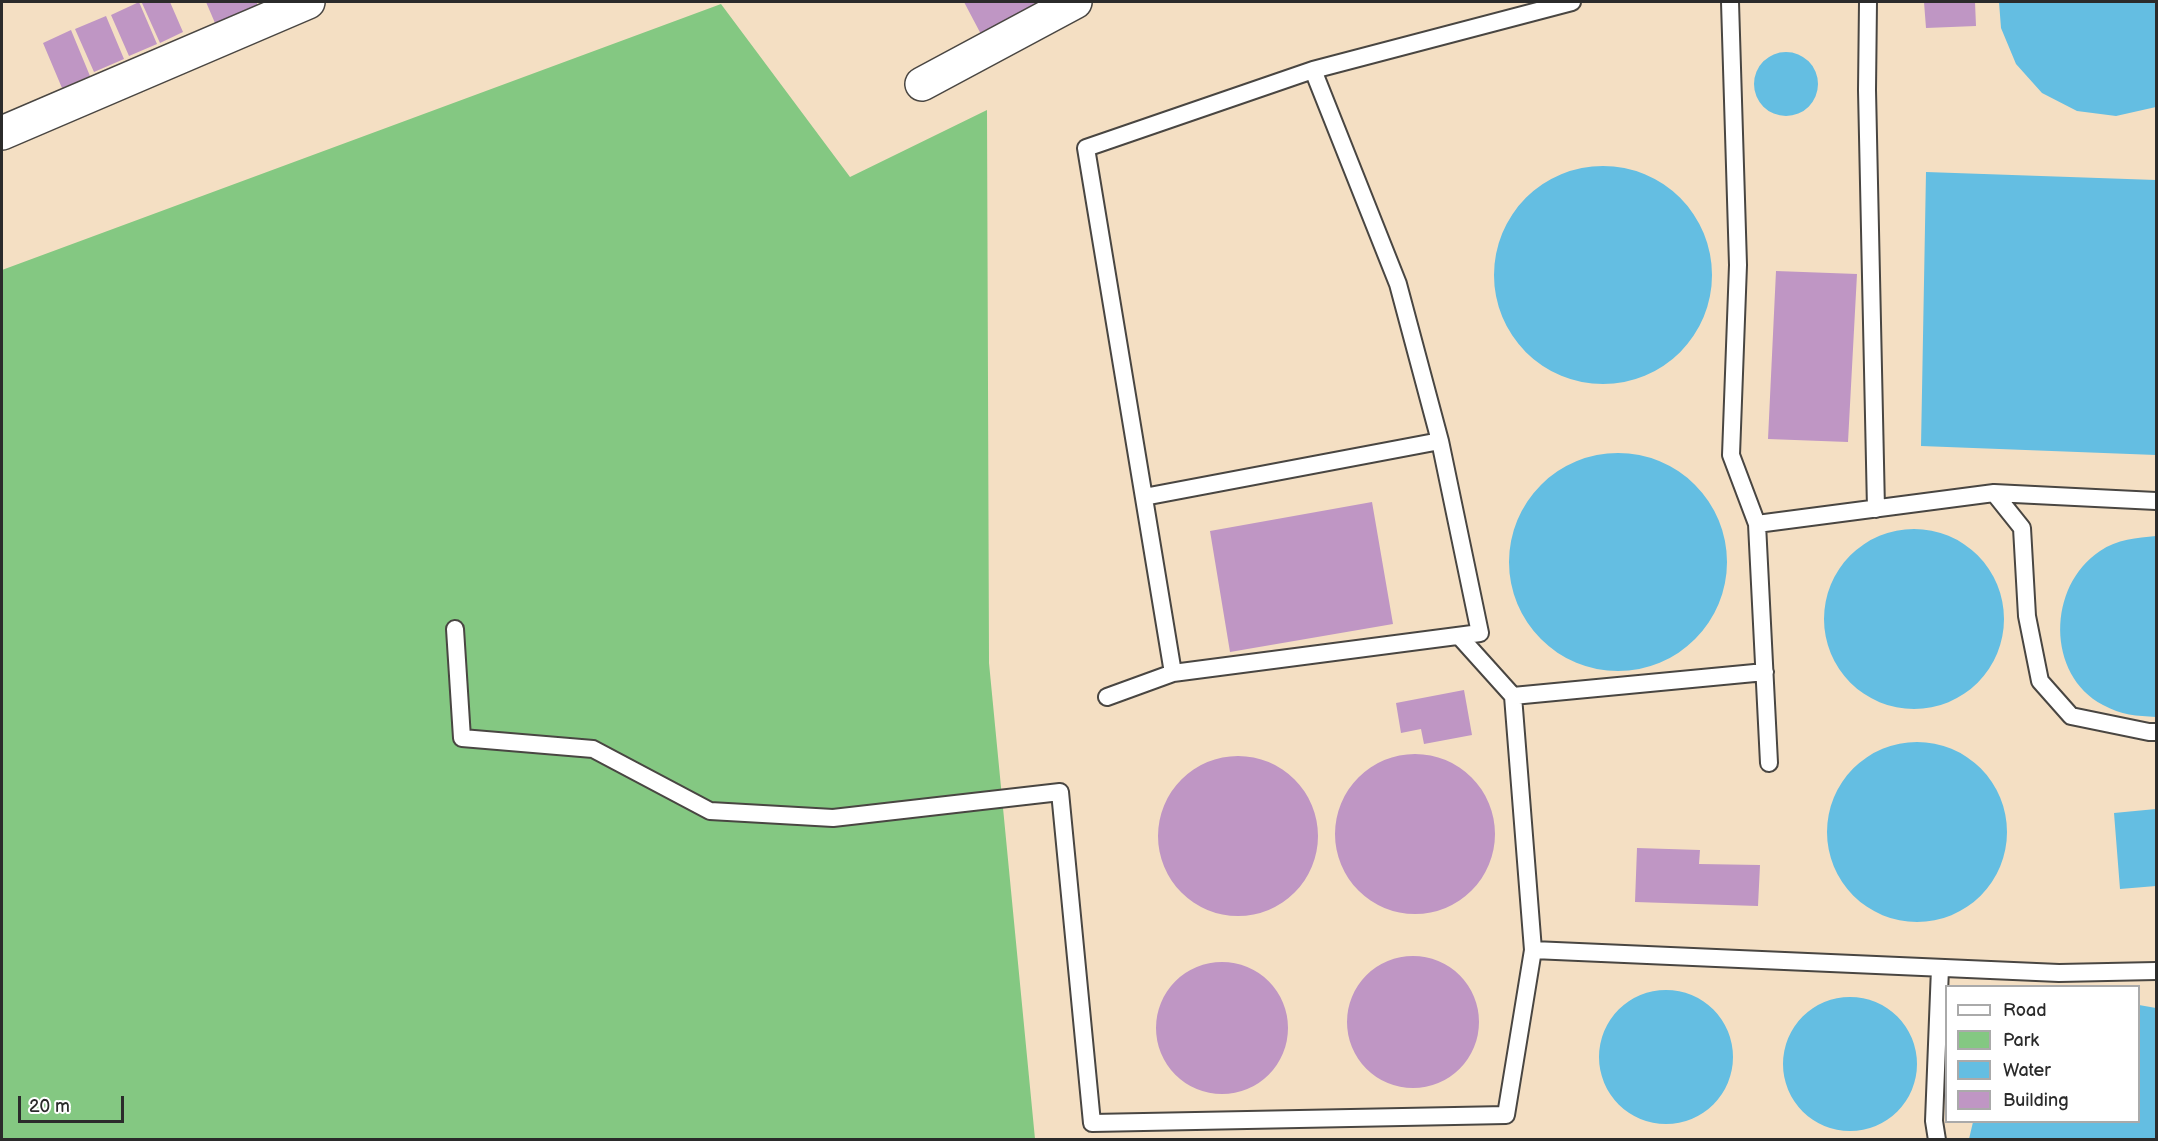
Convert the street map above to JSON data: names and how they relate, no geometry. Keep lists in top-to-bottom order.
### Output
{
  "legend": [
    "Road",
    "Park",
    "Water",
    "Building"
  ],
  "scale_bar": "20 m"
}
